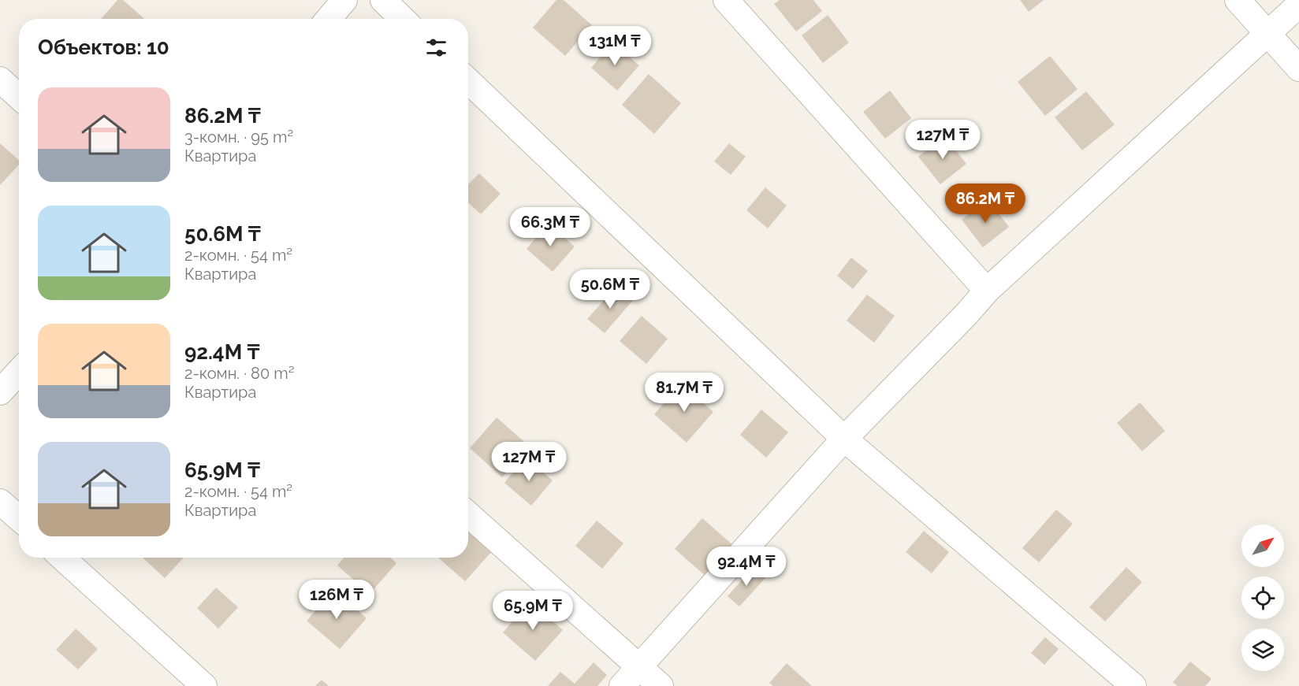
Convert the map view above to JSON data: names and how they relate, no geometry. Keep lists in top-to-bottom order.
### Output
{
  "north": "top right",
  "page": {
    "heading": "Объектов: 10",
    "price": [
      "131M ₸",
      "127M ₸",
      "86.2M ₸",
      "66.3M ₸",
      "50.6M ₸",
      "81.7M ₸",
      "127M ₸",
      "92.4M ₸",
      "126M ₸",
      "65.9M ₸"
    ],
    "list": [
      {
        "name": "86.2M ₸",
        "note": "3-комн. · 95 m² · Квартира"
      },
      {
        "name": "50.6M ₸",
        "note": "2-комн. · 54 m² · Квартира"
      },
      {
        "name": "92.4M ₸",
        "note": "2-комн. · 80 m² · Квартира"
      },
      {
        "name": "65.9M ₸",
        "note": "2-комн. · 54 m² · Квартира"
      }
    ]
  }
}
